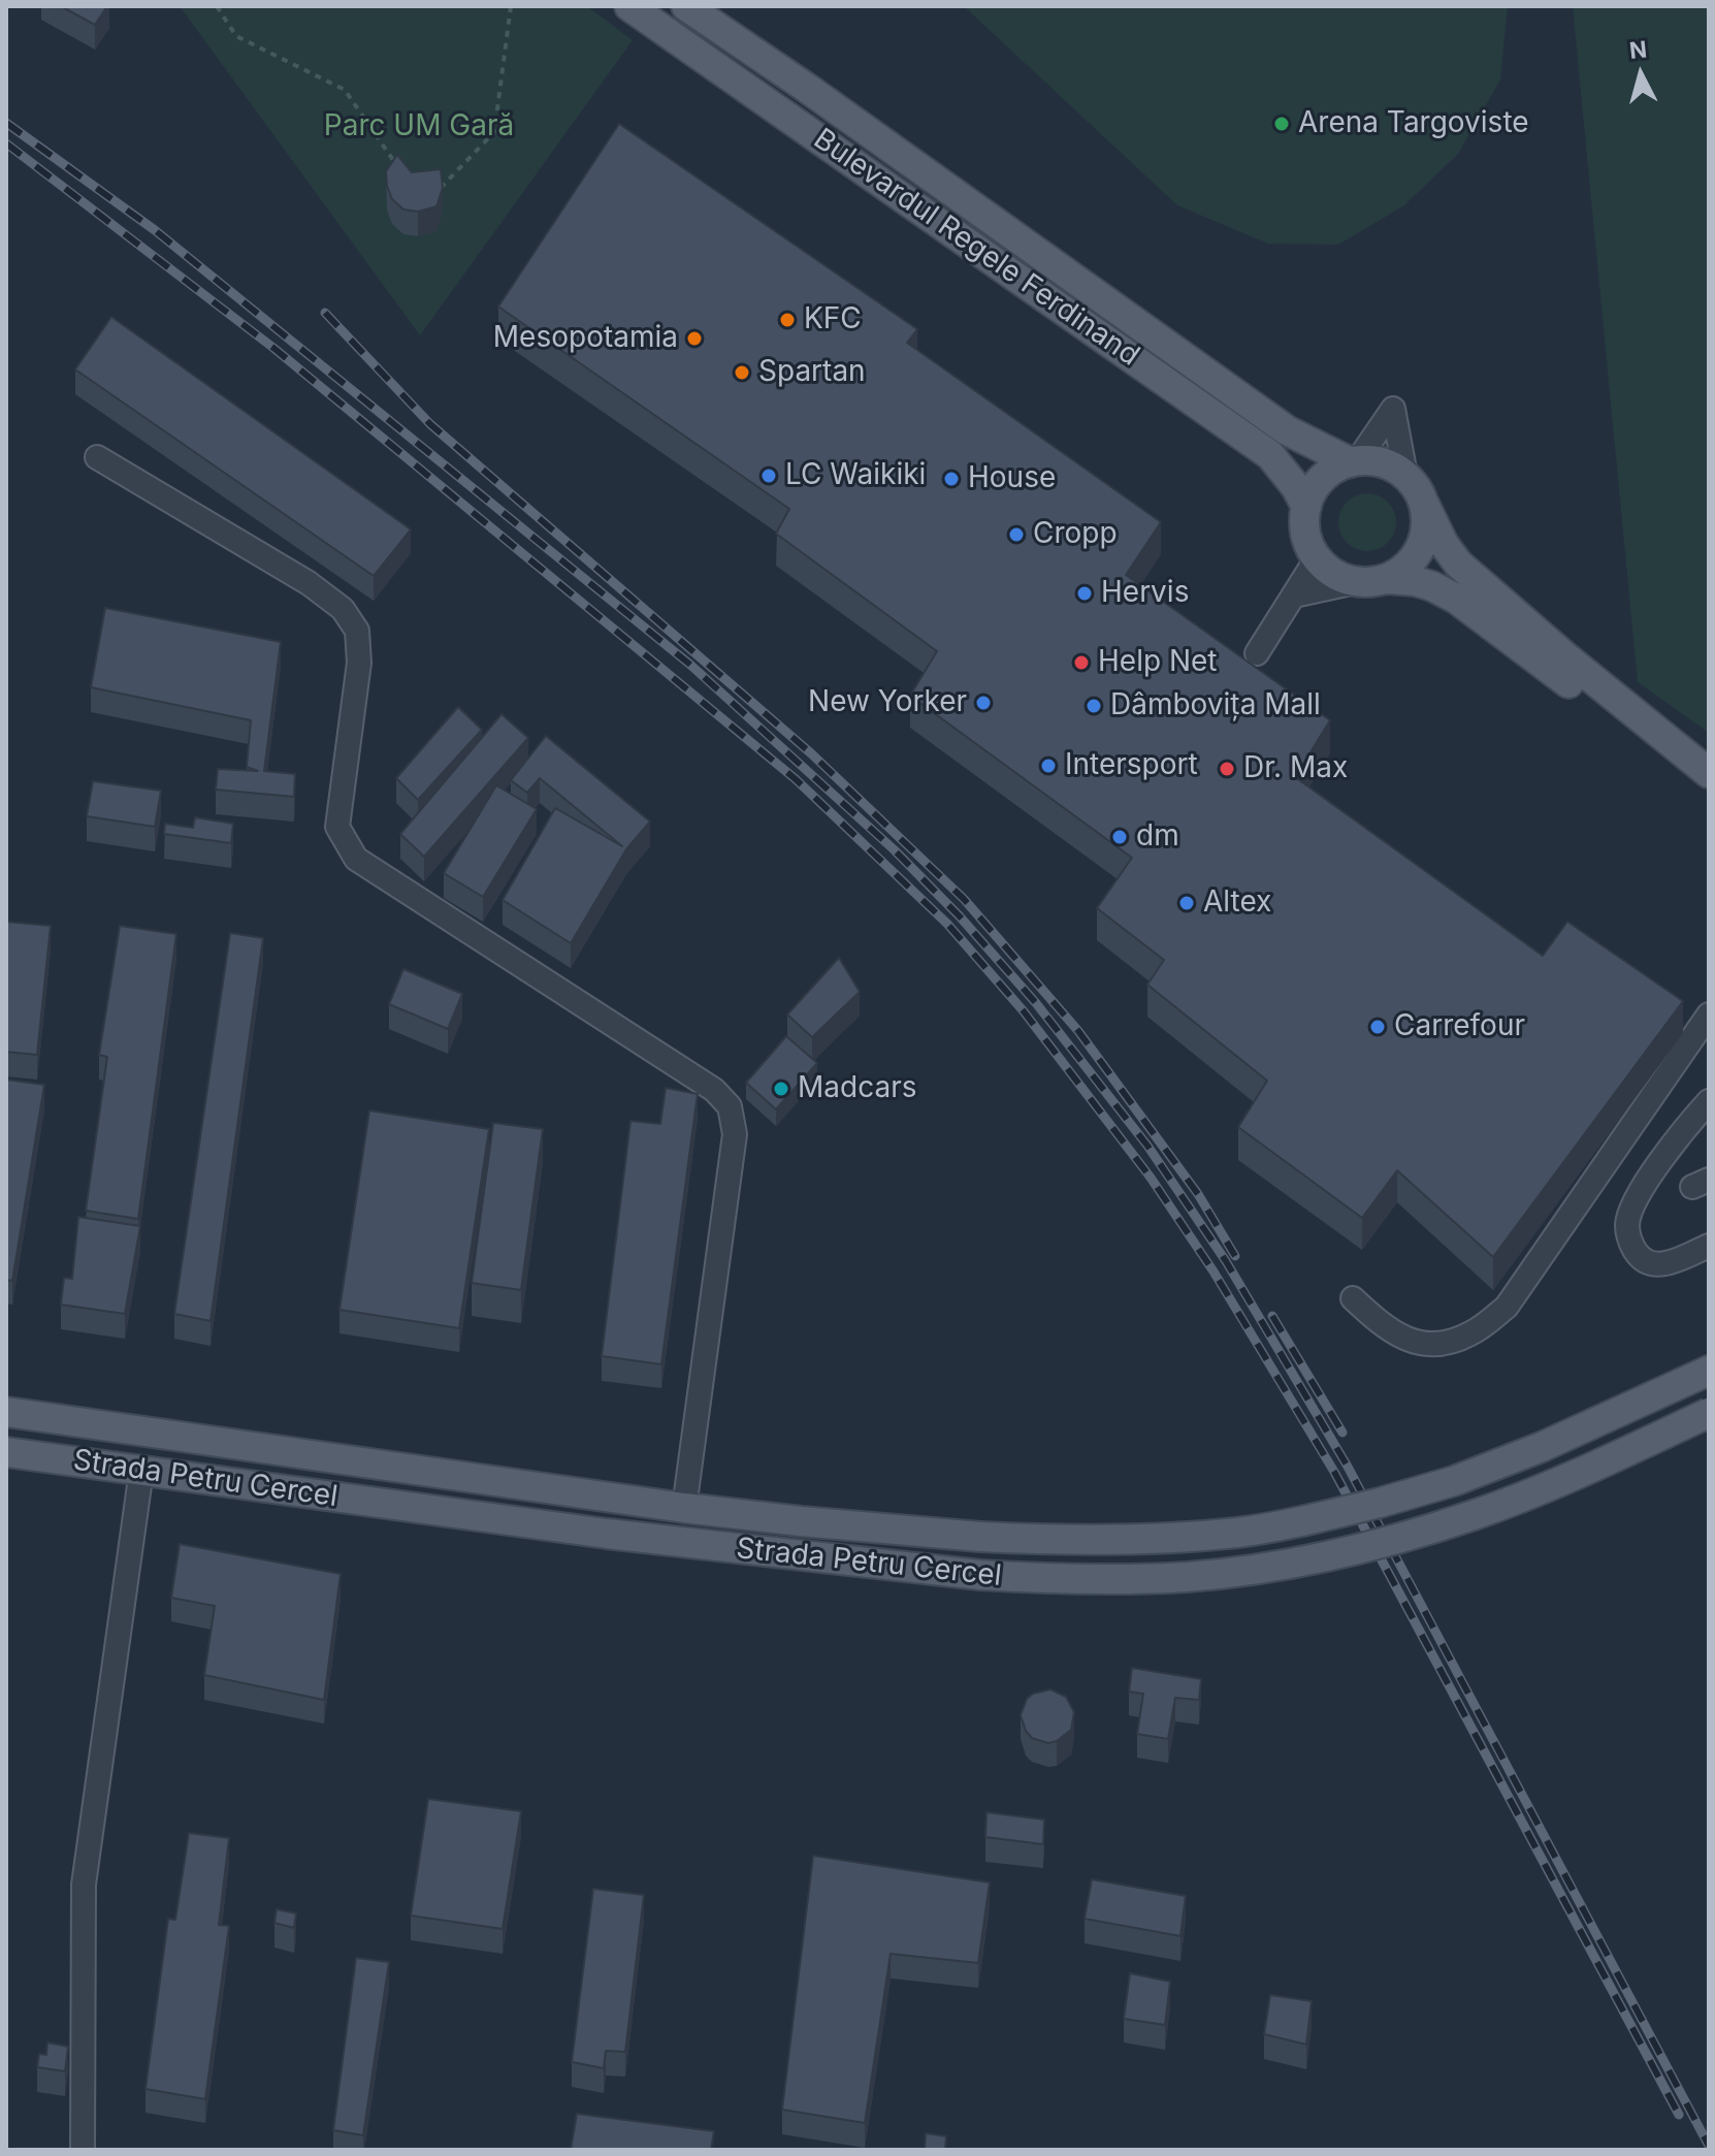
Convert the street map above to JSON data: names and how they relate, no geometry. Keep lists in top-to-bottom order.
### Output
{
  "streets": {
    "main road": ["Bulevardul Regele Ferdinand", "Strada Petru Cercel"]
  },
  "parks": ["Parc UM Gară"],
  "places": [
    "Arena Targoviste",
    "KFC",
    "Mesopotamia",
    "Spartan",
    "LC Waikiki",
    "House",
    "Cropp",
    "Hervis",
    "Help Net",
    "New Yorker",
    "Dâmbovița Mall",
    "Intersport",
    "Dr. Max",
    "dm",
    "Altex",
    "Carrefour",
    "Madcars"
  ],
  "north": "top"
}
